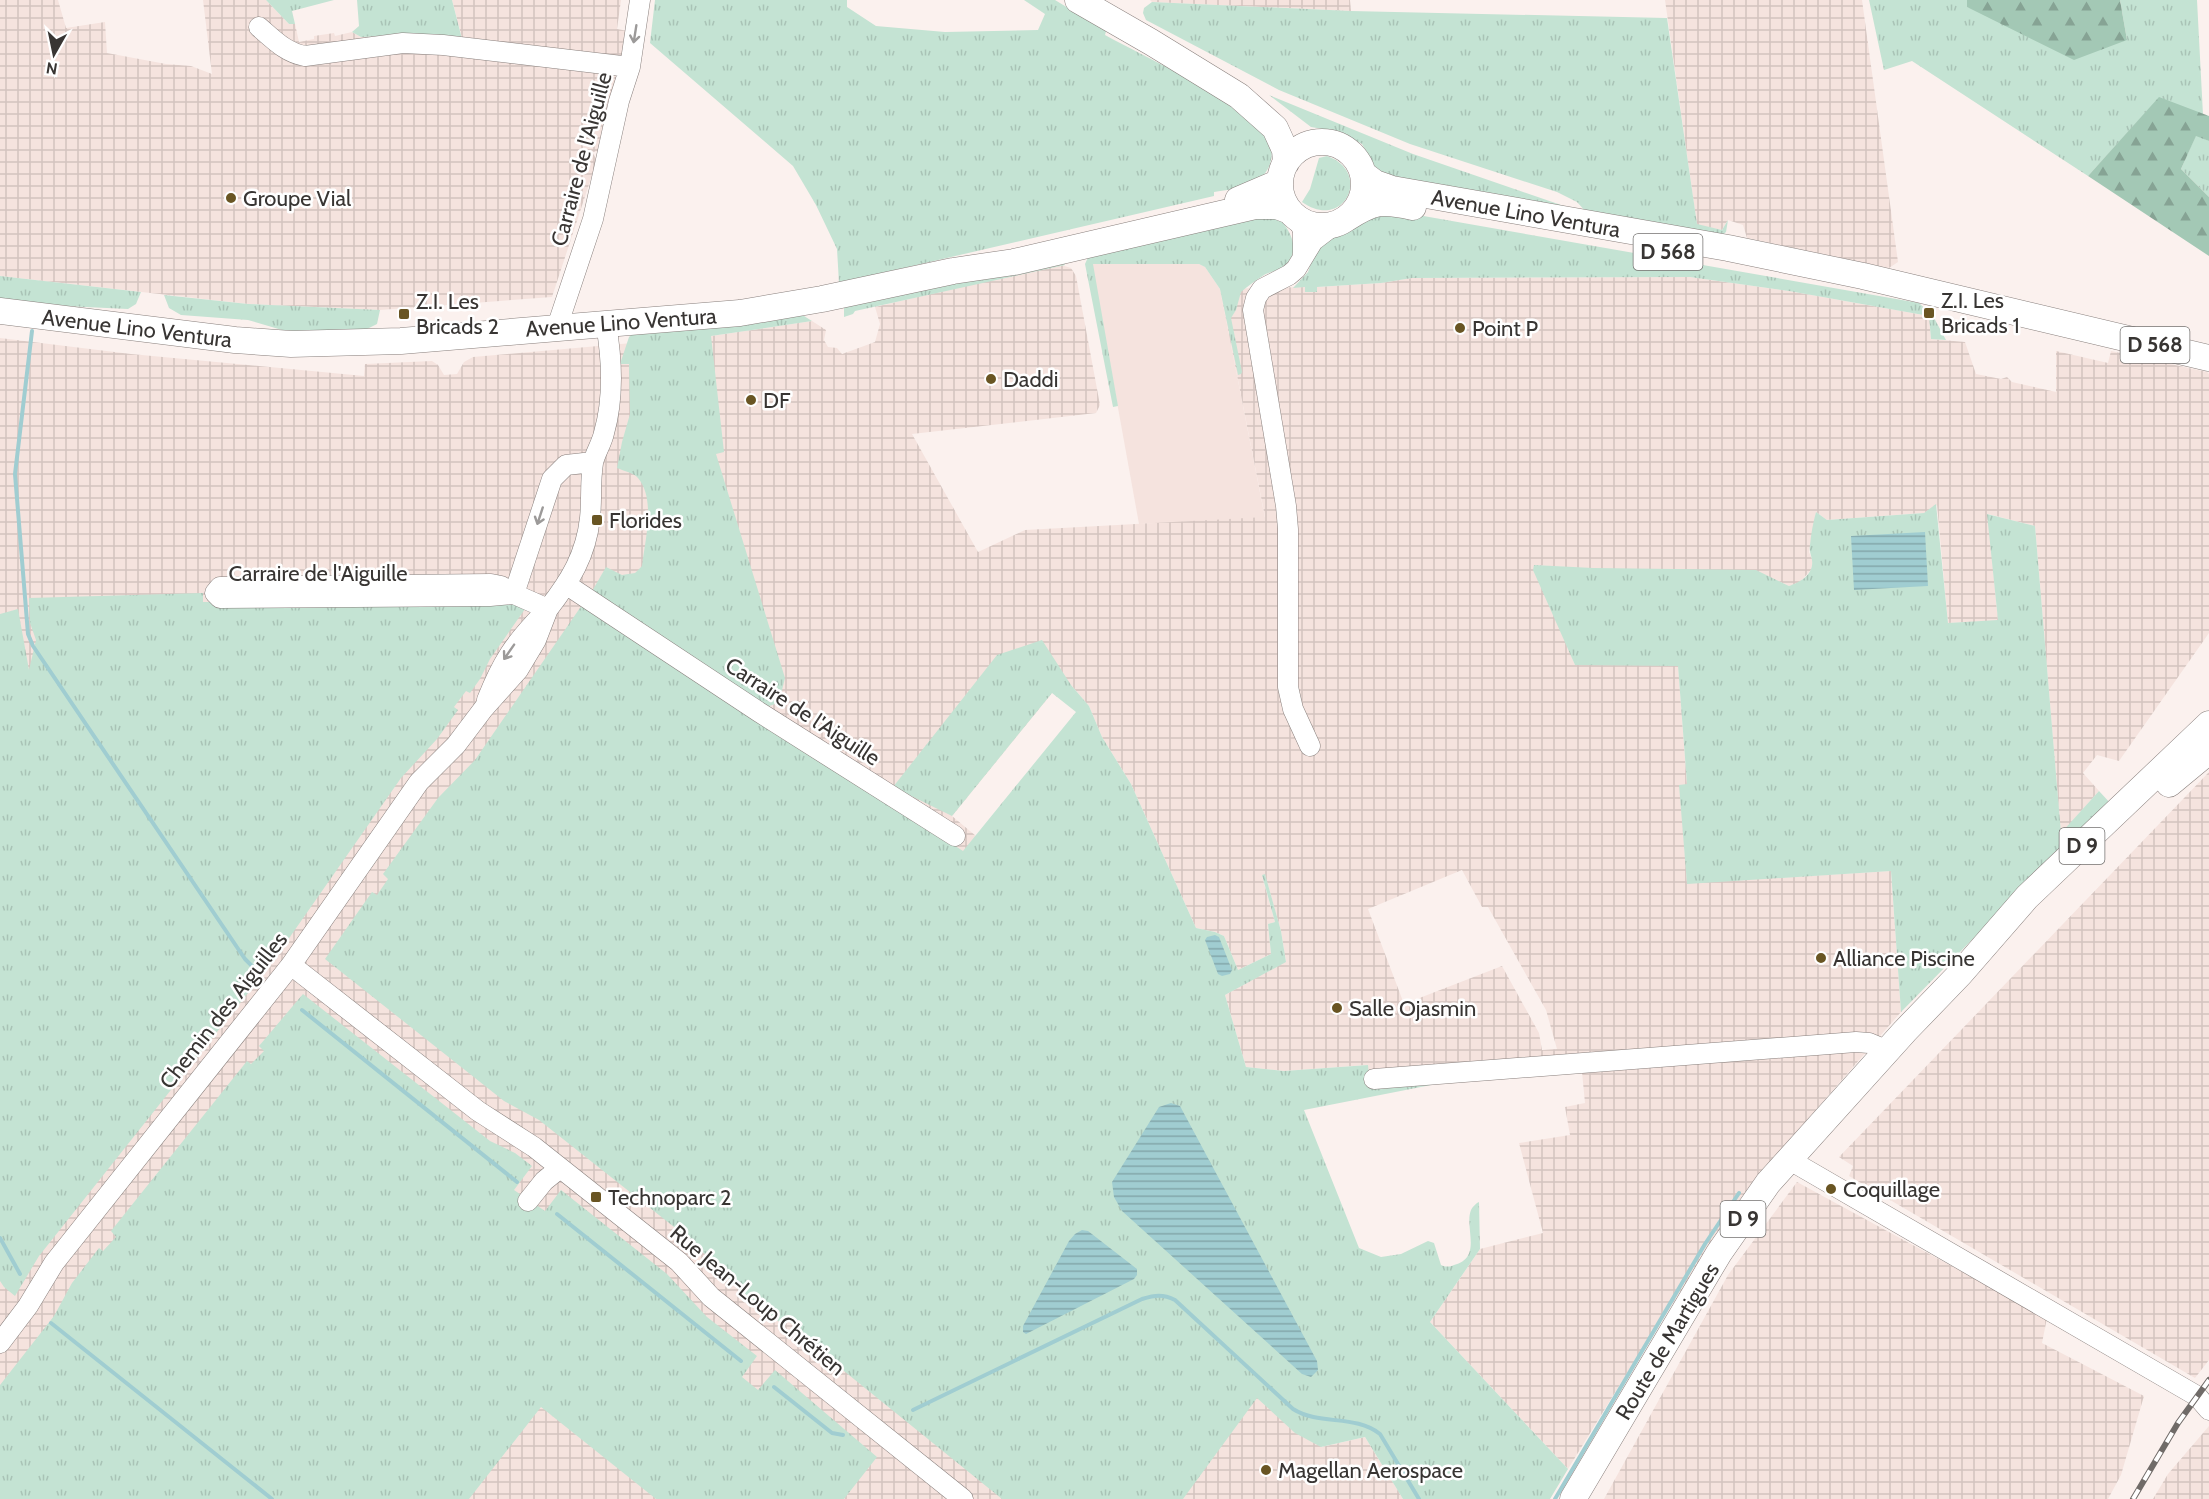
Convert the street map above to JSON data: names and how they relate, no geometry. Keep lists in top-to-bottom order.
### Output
{
  "streets": {
    "main road": [
      "Avenue Lino Ventura",
      "D 568",
      "D 9",
      "Route de Martigues"
    ],
    "street": ["Carraire de l'Aiguille", "Chemin des Aiguilles", "Rue Jean-Loup Chrétien"]
  },
  "crossings": [
    ["Carraire de l'Aiguille", "Avenue Lino Ventura"],
    ["Carraire de l'Aiguille", "Chemin des Aiguilles"],
    ["Avenue Lino Ventura", "D 568"],
    ["Chemin des Aiguilles", "Rue Jean-Loup Chrétien"]
  ],
  "places": {
    "other": [
      "Groupe Vial",
      "Point P",
      "Daddi",
      "DF",
      "Alliance Piscine",
      "Salle Ojasmin",
      "Coquillage",
      "Magellan Aerospace"
    ],
    "transit": [
      "Z.I. Les Bricads 1",
      "Z.I. Les Bricads 2",
      "Florides",
      "Technoparc 2"
    ]
  },
  "north": "bottom"
}
